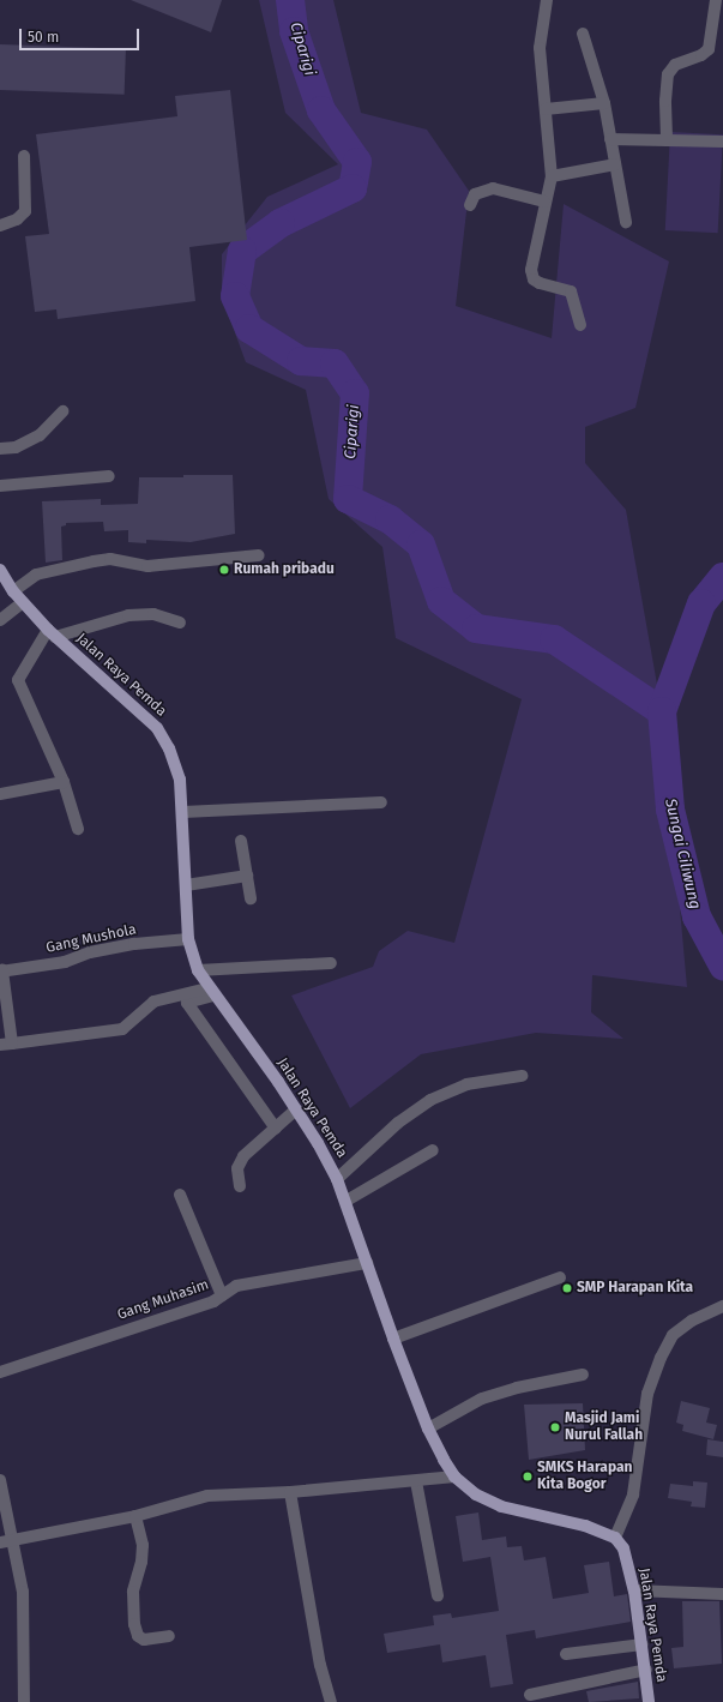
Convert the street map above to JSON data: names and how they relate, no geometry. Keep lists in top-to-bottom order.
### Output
{
  "streets": {
    "main road": ["Jalan Raya Pemda"],
    "street": ["Gang Mushola", "Gang Muhasim"]
  },
  "crossings": [
    ["Jalan Raya Pemda", "Gang Mushola"],
    ["Jalan Raya Pemda", "Gang Muhasim"]
  ],
  "water": ["Ciparigi", "Sungai Ciliwung"],
  "places": [
    "Rumah pribadu",
    "SMP Harapan Kita",
    "Masjid Jami Nurul Fallah",
    "SMKS Harapan Kita Bogor"
  ],
  "scale_bar": "50 m"
}
